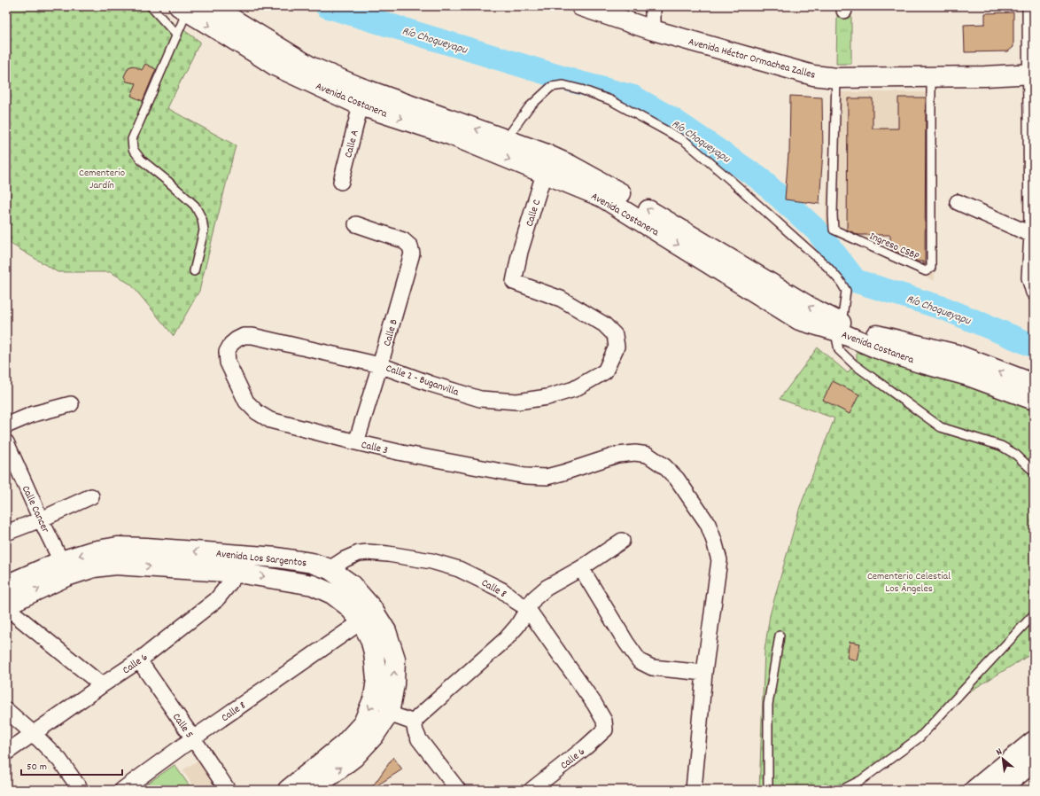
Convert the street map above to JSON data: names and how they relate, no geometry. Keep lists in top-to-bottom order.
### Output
{
  "streets": {
    "main road": ["Avenida Héctor Ormachea Zalles", "Avenida Costanera", "Avenida Los Sargentos"],
    "street": [
      "Calle A",
      "Calle C",
      "Calle B",
      "Calle 2 - Buganvilla",
      "Calle 3",
      "Calle Cancer",
      "Calle 8",
      "Calle 6",
      "Calle 5"
    ],
    "lane": ["Ingreso CSBP"]
  },
  "crossings": [
    ["Avenida Héctor Ormachea Zalles", "Ingreso CSBP"],
    ["Avenida Costanera", "Calle A"],
    ["Avenida Costanera", "Calle C"],
    ["Calle C", "Calle 2 - Buganvilla"],
    ["Calle B", "Calle 2 - Buganvilla"],
    ["Calle B", "Calle 3"],
    ["Calle 2 - Buganvilla", "Calle 3"],
    ["Calle Cancer", "Avenida Los Sargentos"],
    ["Avenida Los Sargentos", "Calle 8"],
    ["Avenida Los Sargentos", "Calle 6"],
    ["Calle 8", "Calle 6"],
    ["Calle 8", "Calle 5"],
    ["Calle 6", "Calle 5"]
  ],
  "water": ["Río Choqueyapu"],
  "parks": ["Cementerio Jardín", "Cementerio Celestial Los Ángeles"],
  "scale_bar": "50 m",
  "north": "top left"
}
